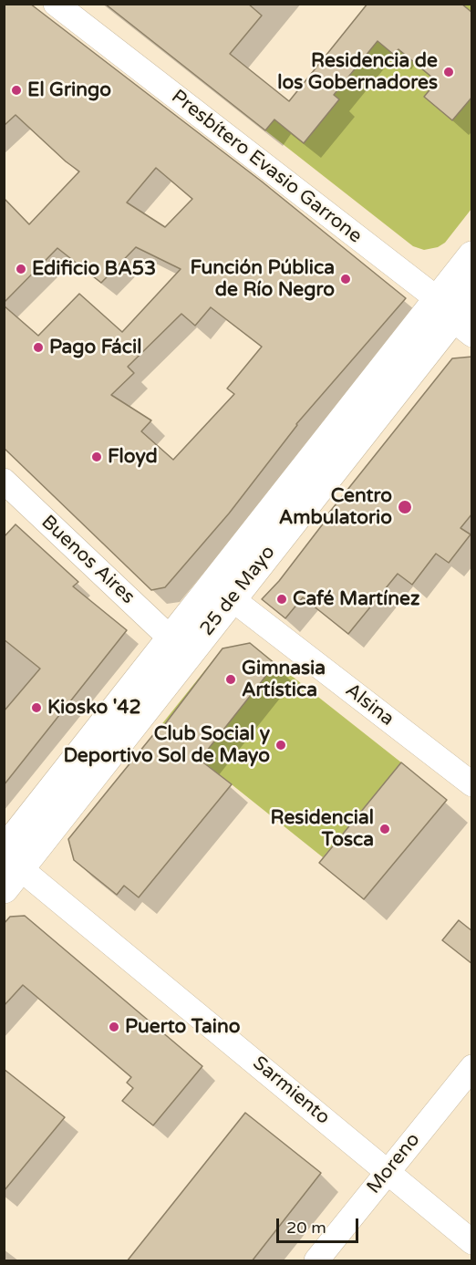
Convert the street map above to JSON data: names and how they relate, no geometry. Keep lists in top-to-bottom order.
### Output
{
  "streets": {
    "main road": ["25 de Mayo"],
    "street": [
      "Presbítero Evasio Garrone",
      "Buenos Aires",
      "Alsina",
      "Sarmiento",
      "Moreno"
    ]
  },
  "crossings": [
    ["Presbítero Evasio Garrone", "25 de Mayo"],
    ["Buenos Aires", "25 de Mayo"],
    ["25 de Mayo", "Alsina"],
    ["25 de Mayo", "Sarmiento"],
    ["Sarmiento", "Moreno"]
  ],
  "places": [
    "Residencia de los Gobernadores",
    "El Gringo",
    "Edificio BA53",
    "Función Pública de Río Negro",
    "Pago Fácil",
    "Floyd",
    "Centro Ambulatorio",
    "Café Martínez",
    "Gimnasia Artística",
    "Kiosko '42",
    "Club Social y Deportivo Sol de Mayo",
    "Residencial Tosca",
    "Puerto Taino"
  ],
  "scale_bar": "20 m"
}
